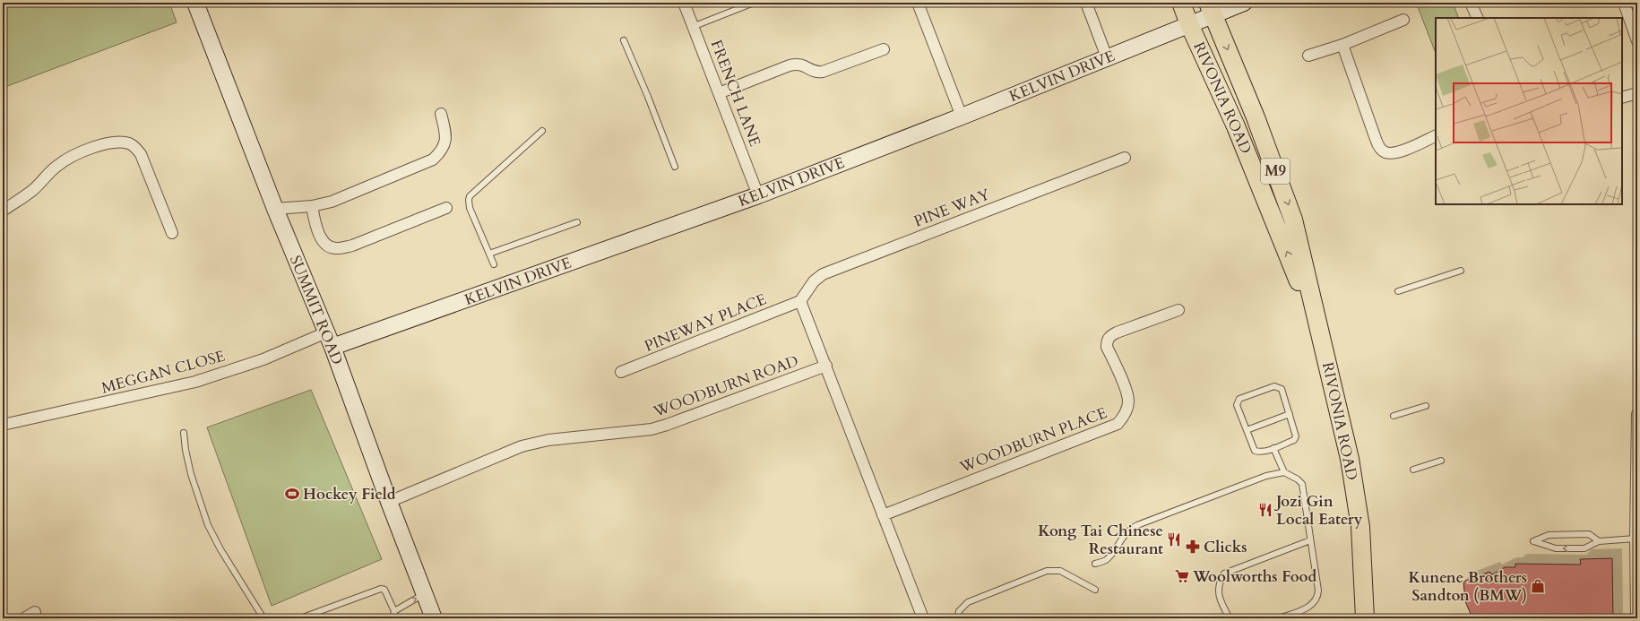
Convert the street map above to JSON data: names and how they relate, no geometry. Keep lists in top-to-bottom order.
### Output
{
  "streets": {
    "main road": [
      "KELVIN DRIVE",
      "RIVONIA ROAD",
      "M9",
      "SUMMIT ROAD"
    ],
    "street": [
      "FRENCH LANE",
      "PINE WAY",
      "PINEWAY PLACE",
      "MEGGAN CLOSE",
      "WOODBURN ROAD",
      "WOODBURN PLACE"
    ]
  },
  "crossings": [
    ["KELVIN DRIVE", "FRENCH LANE"],
    ["KELVIN DRIVE", "RIVONIA ROAD"],
    ["KELVIN DRIVE", "SUMMIT ROAD"],
    ["KELVIN DRIVE", "MEGGAN CLOSE"],
    ["PINE WAY", "PINEWAY PLACE"],
    ["SUMMIT ROAD", "MEGGAN CLOSE"],
    ["SUMMIT ROAD", "WOODBURN ROAD"]
  ],
  "places": {
    "sports": ["Hockey Field"],
    "restaurant": ["Jozi Gin Local Eatery", "Kong Tai Chinese Restaurant"],
    "pharmacy": ["Clicks"],
    "supermarket": ["Woolworths Food"],
    "shop": ["Kunene Brothers Sandton (BMW)"]
  }
}
